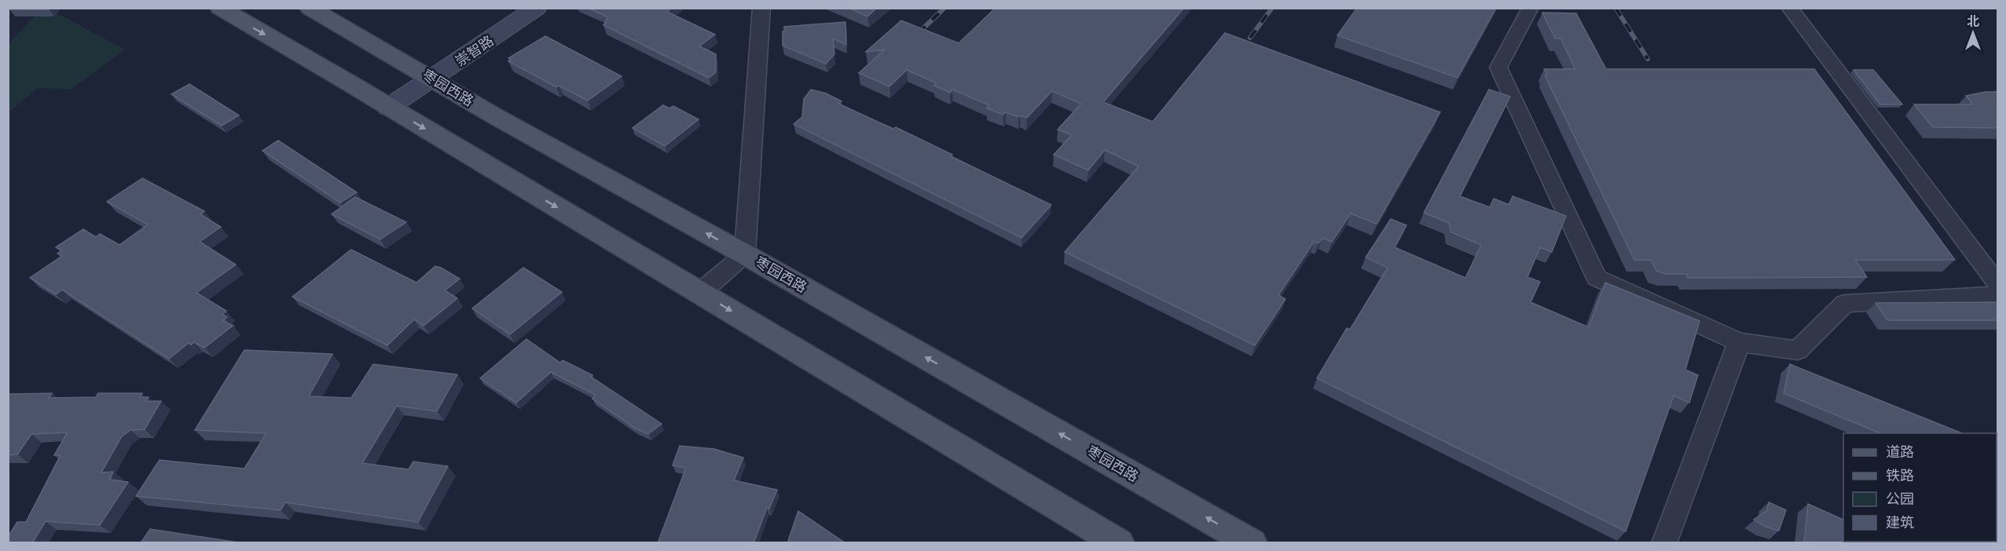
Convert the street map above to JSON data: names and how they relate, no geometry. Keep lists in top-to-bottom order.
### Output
{
  "streets": {
    "main road": ["枣园西路"],
    "street": ["崇智路"]
  },
  "crossings": [
    ["崇智路", "枣园西路"]
  ],
  "legend": [
    "道路",
    "铁路",
    "公园",
    "建筑"
  ],
  "north": "top"
}
